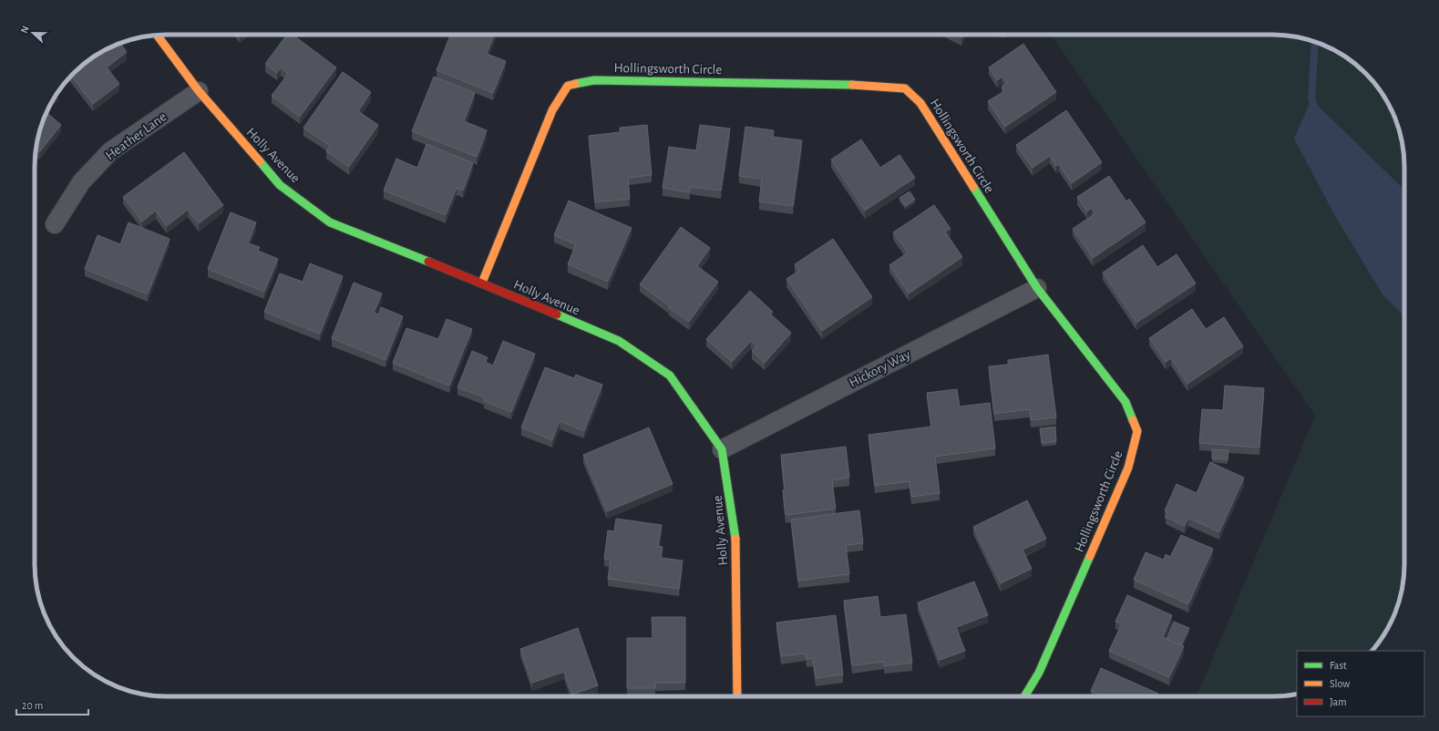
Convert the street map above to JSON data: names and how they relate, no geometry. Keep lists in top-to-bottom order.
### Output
{
  "streets": {
    "street": [
      "Hollingsworth Circle",
      "Heather Lane",
      "Holly Avenue",
      "Hickory Way"
    ]
  },
  "crossings": [
    ["Hollingsworth Circle", "Holly Avenue"],
    ["Hollingsworth Circle", "Hickory Way"],
    ["Heather Lane", "Holly Avenue"],
    ["Holly Avenue", "Hickory Way"]
  ],
  "legend": ["Fast", "Slow", "Jam"],
  "scale_bar": "20 m",
  "north": "left"
}
